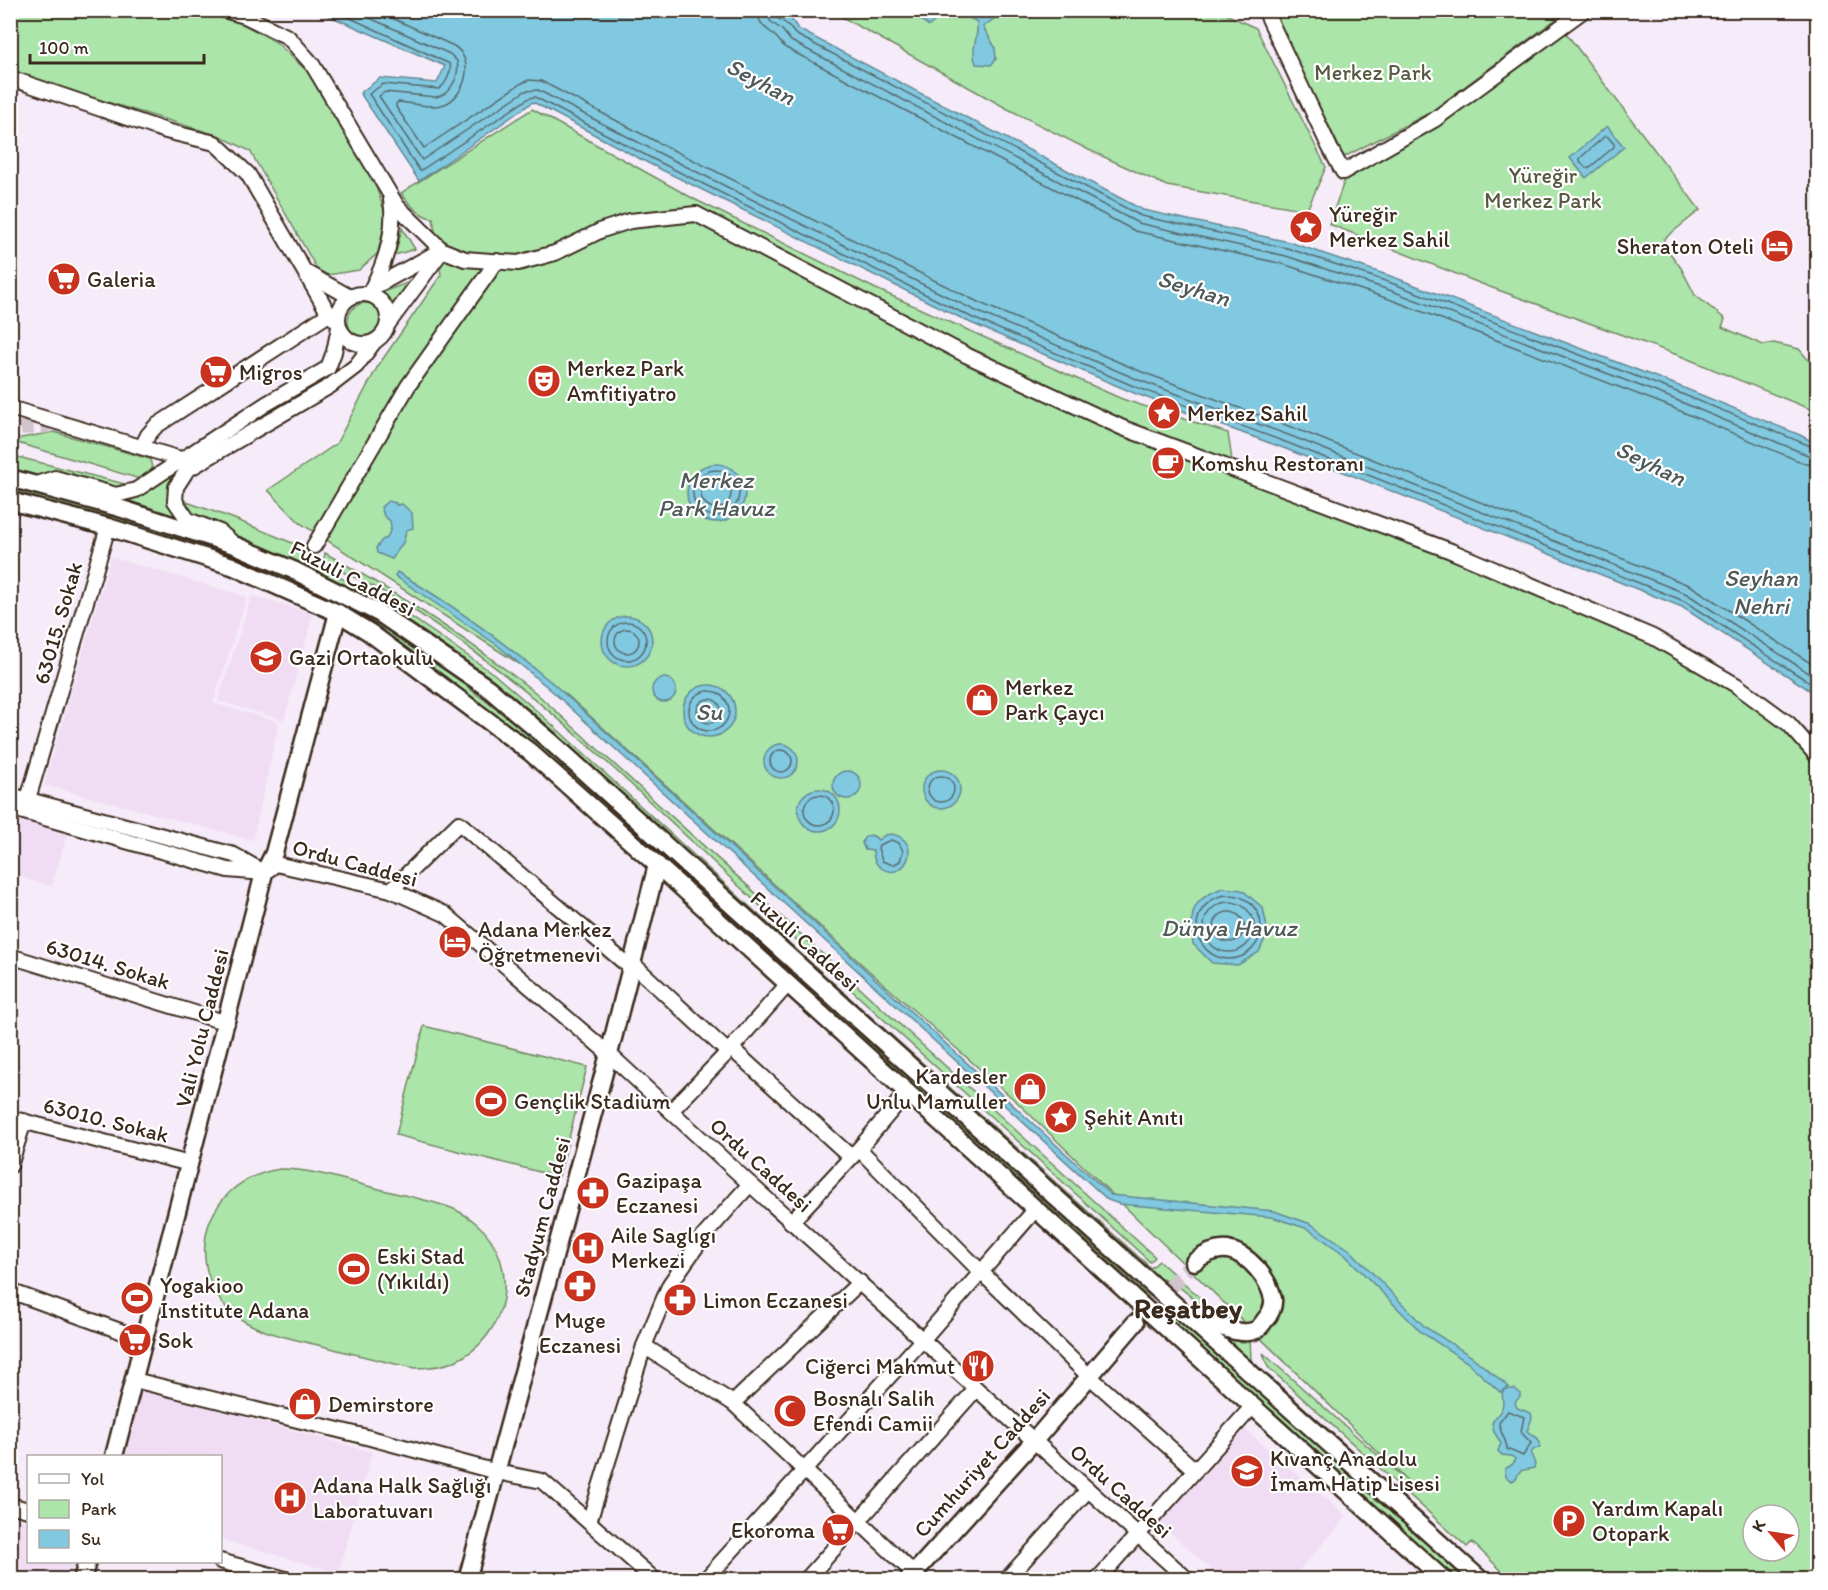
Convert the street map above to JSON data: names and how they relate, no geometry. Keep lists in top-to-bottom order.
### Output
{
  "streets": {
    "main road": [
      "Fuzuli Caddesi",
      "Vali Yolu Caddesi",
      "Stadyum Caddesi",
      "Cumhuriyet Caddesi"
    ],
    "street": [
      "63015. Sokak",
      "Ordu Caddesi",
      "63014. Sokak",
      "63010. Sokak"
    ]
  },
  "crossings": [
    ["Fuzuli Caddesi", "63015. Sokak"],
    ["Fuzuli Caddesi", "Vali Yolu Caddesi"],
    ["Fuzuli Caddesi", "Stadyum Caddesi"],
    ["63015. Sokak", "Ordu Caddesi"],
    ["Ordu Caddesi", "Vali Yolu Caddesi"],
    ["Ordu Caddesi", "Stadyum Caddesi"],
    ["Ordu Caddesi", "Cumhuriyet Caddesi"],
    ["63014. Sokak", "Vali Yolu Caddesi"],
    ["Vali Yolu Caddesi", "63010. Sokak"]
  ],
  "districts": ["Reşatbey"],
  "water": [
    "Seyhan",
    "Merkez Park Havuz",
    "Seyhan Nehri",
    "Su",
    "Dünya Havuz"
  ],
  "parks": ["Merkez Park", "Yüreğir Merkez Park"],
  "places": {
    "place": ["Yüreğir Merkez Sahil", "Merkez Sahil", "Şehit Anıtı"],
    "hotel": ["Sheraton Oteli", "Adana Merkez Öğretmenevi"],
    "supermarket": [
      "Galeria",
      "Migros",
      "Sok",
      "Ekoroma"
    ],
    "theatre": ["Merkez Park Amfitiyatro"],
    "cafe": ["Komshu Restoranı"],
    "school or university": ["Gazi Ortaokulu", "Kıvanç Anadolu İmam Hatip Lisesi"],
    "shop": ["Merkez Park Çaycı", "Kardesler Unlu Mamuller", "Demirstore"],
    "sports": ["Gençlik Stadium", "Eski Stad (Yıkıldı)", "Yogakioo Institute Adana"],
    "pharmacy": ["Gazipaşa Eczanesi", "Muge Eczanesi", "Limon Eczanesi"],
    "hospital": ["Aile Saglıgı Merkezi", "Adana Halk Sağlığı Laboratuvarı"],
    "restaurant": ["Ciğerci Mahmut"],
    "mosque": ["Bosnalı Salih Efendi Camii"],
    "parking": ["Yardım Kapalı Otopark"]
  },
  "legend": ["Yol", "Park", "Su"],
  "scale_bar": "100 m",
  "north": "top left"
}
